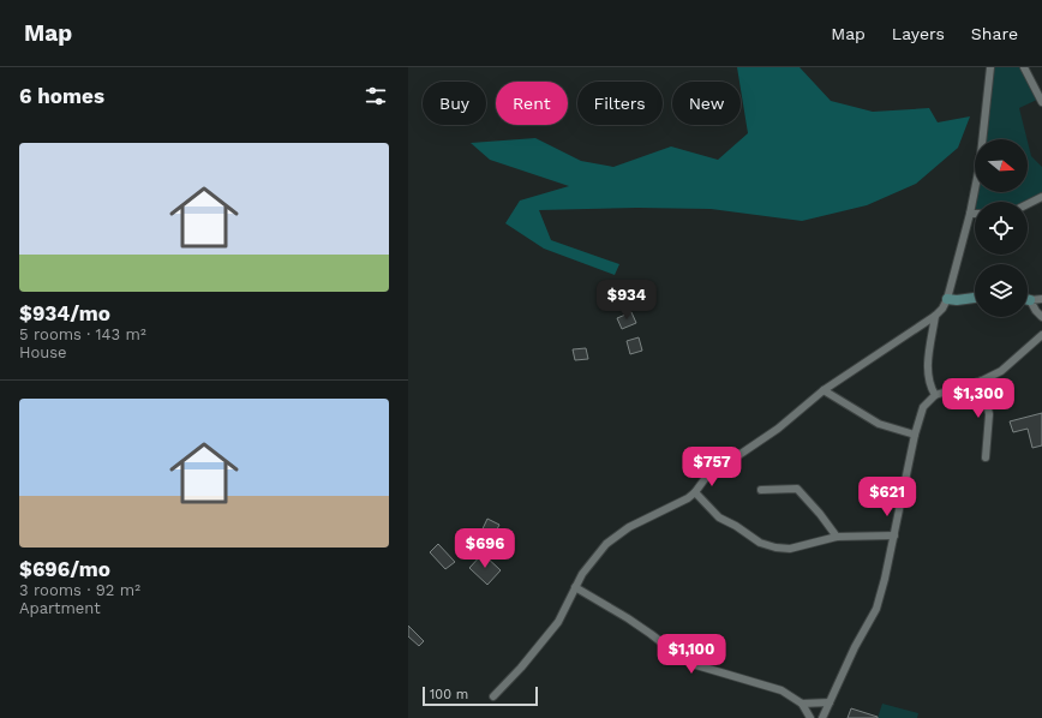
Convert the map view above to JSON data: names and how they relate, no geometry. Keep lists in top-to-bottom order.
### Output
{
  "scale_bar": "100 m",
  "north": "right",
  "page": {
    "header": "Map",
    "nav": ["Map", "Layers", "Share"],
    "heading": "6 homes",
    "chip": [
      "Buy",
      "Rent",
      "Filters",
      "New"
    ],
    "list": [
      {
        "name": "$934/mo",
        "note": "5 rooms · 143 m² · House"
      },
      {
        "name": "$696/mo",
        "note": "3 rooms · 92 m² · Apartment"
      }
    ],
    "price": [
      "$934",
      "$1,300",
      "$757",
      "$621",
      "$696",
      "$1,100"
    ],
    "scale": "100 m"
  }
}
